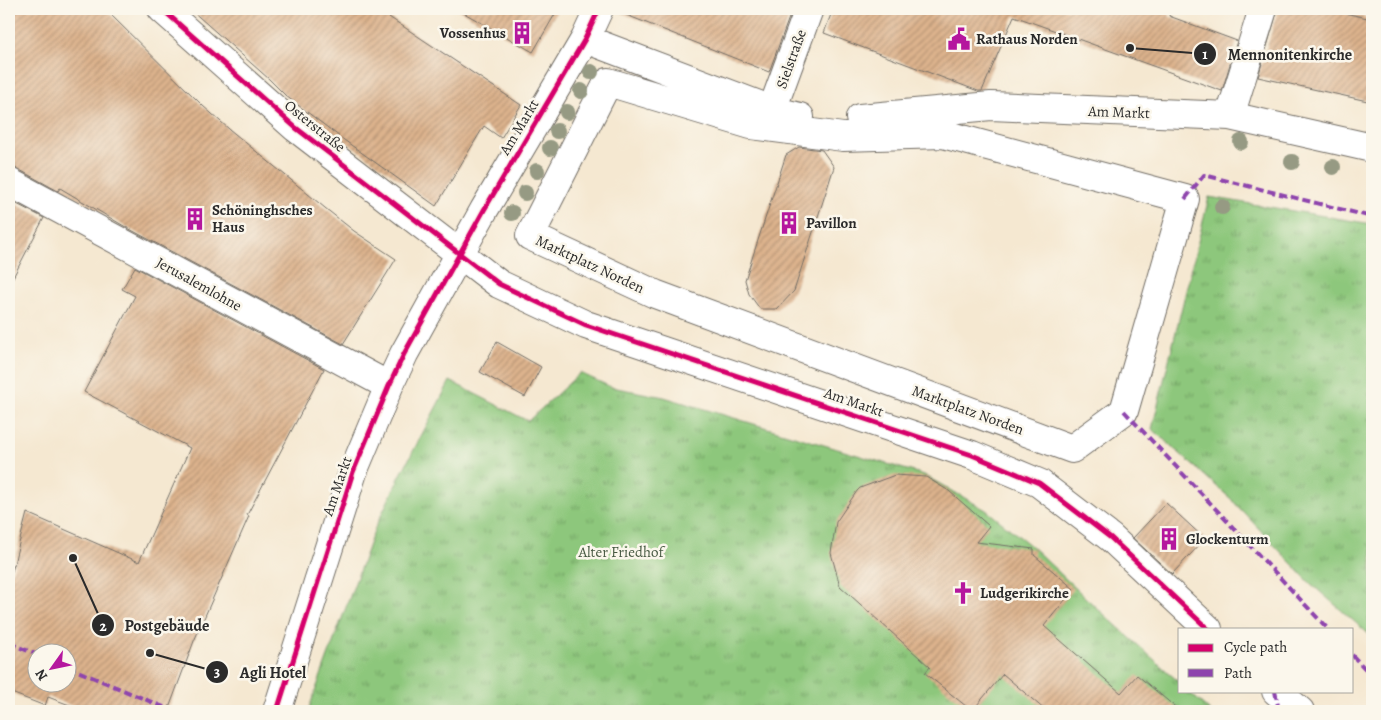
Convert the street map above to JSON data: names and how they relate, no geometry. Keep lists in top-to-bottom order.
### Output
{
  "streets": {
    "street": [
      "Sielstraße",
      "Am Markt",
      "Osterstraße",
      "Marktplatz Norden",
      "Jerusalemlohne"
    ]
  },
  "crossings": [
    ["Sielstraße", "Am Markt"],
    ["Am Markt", "Osterstraße"],
    ["Am Markt", "Jerusalemlohne"]
  ],
  "parks": ["Alter Friedhof"],
  "places": {
    "building": [
      "Vossenhus",
      "Schöninghsches Haus",
      "Pavillon",
      "Glockenturm"
    ],
    "public building": ["Rathaus Norden"],
    "other": ["Mennonitenkirche", "Postgebäude", "Agli Hotel"],
    "church": ["Ludgerikirche"]
  },
  "legend": ["Cycle path", "Path"],
  "north": "bottom left"
}
